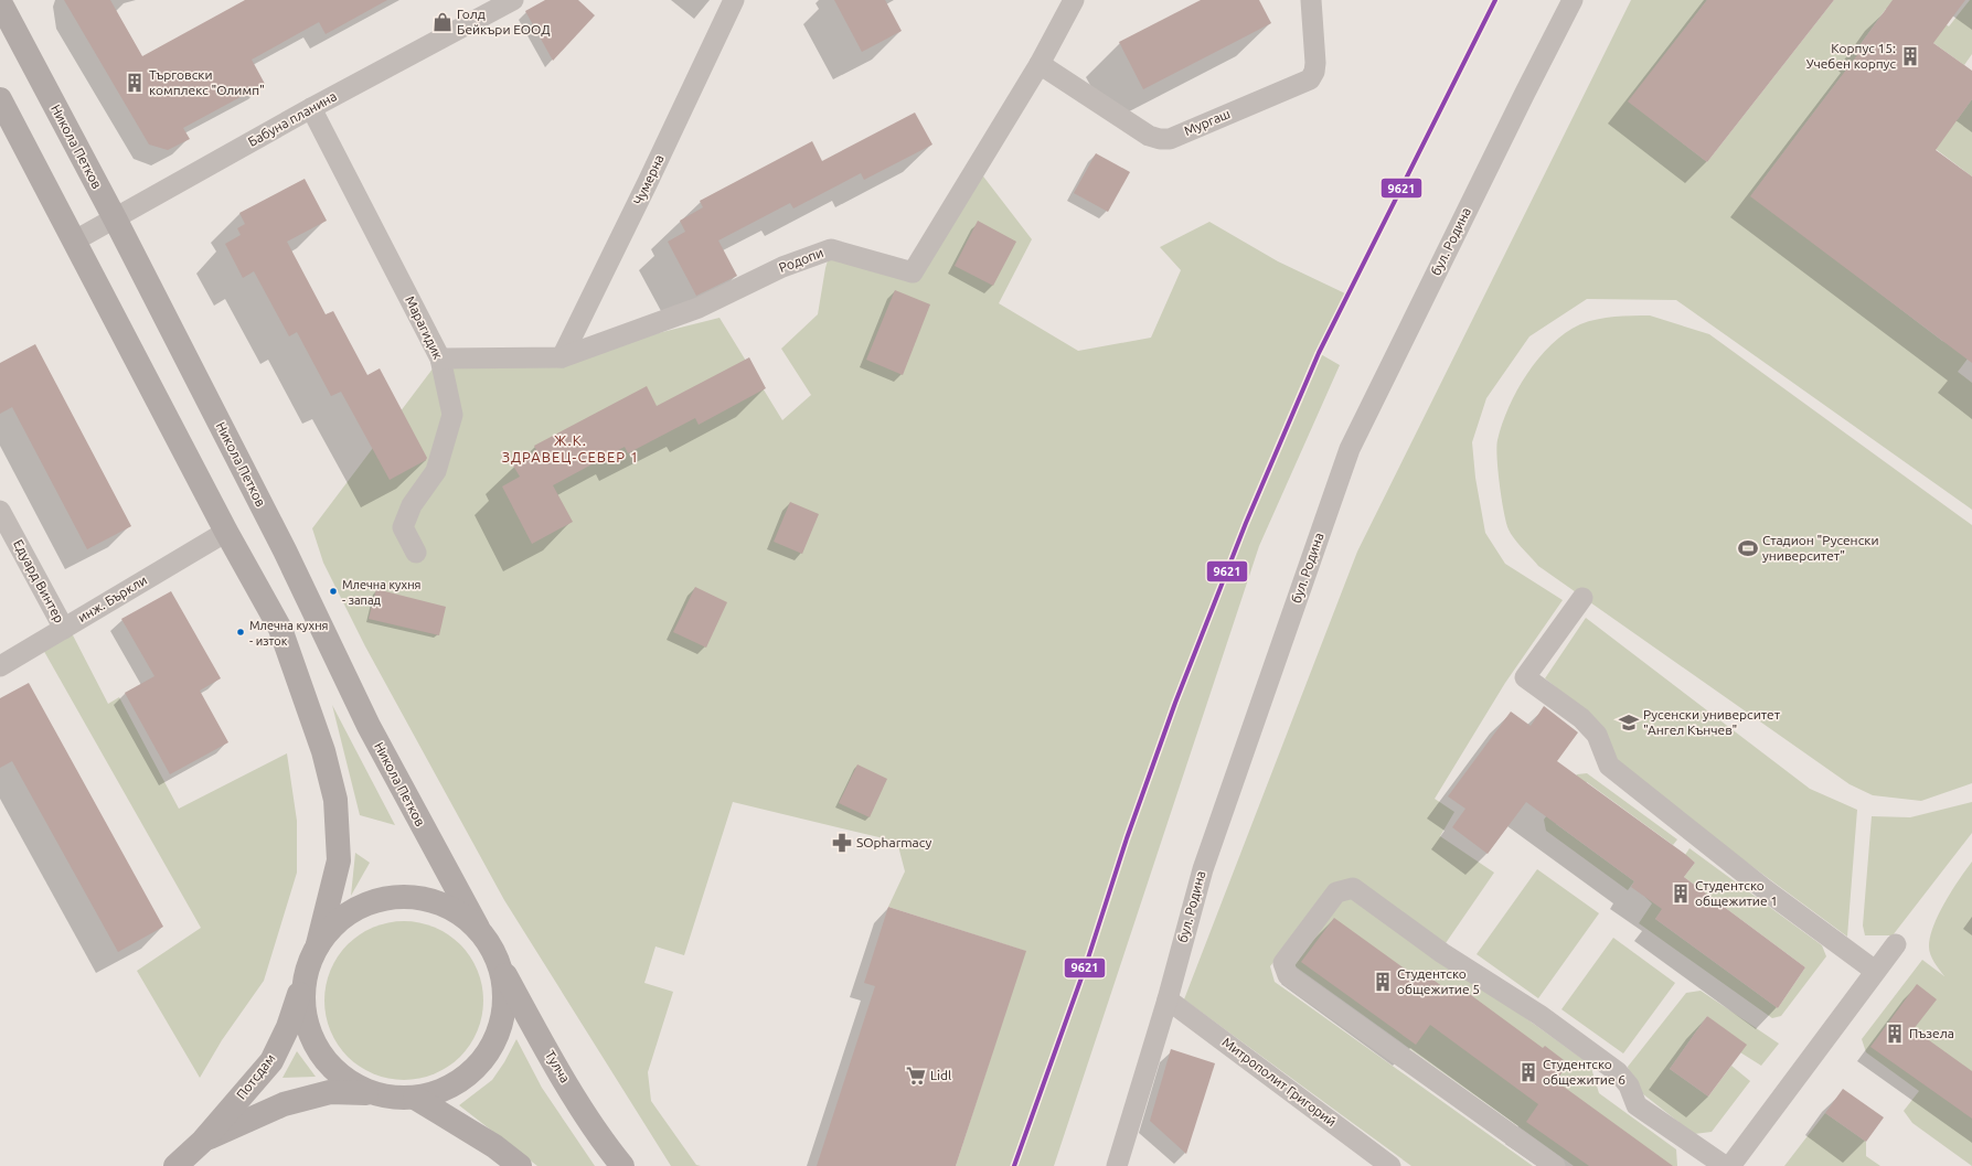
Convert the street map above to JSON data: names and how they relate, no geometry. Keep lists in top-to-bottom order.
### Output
{
  "streets": {
    "main road": ["Никола Петков", "Тулча", "Потсдам"],
    "street": [
      "Бабуна планина",
      "Мургаш",
      "Чумерна",
      "бул. Родина",
      "Родопи",
      "Марагидик",
      "Едуард Винтер",
      "инж. Бъркли",
      "Митрополит Григорий"
    ]
  },
  "crossings": [
    ["Бабуна планина", "Никола Петков"],
    ["Бабуна планина", "Марагидик"],
    ["Мургаш", "Родопи"],
    ["Чумерна", "Родопи"],
    ["бул. Родина", "Митрополит Григорий"],
    ["Родопи", "Марагидик"],
    ["Едуард Винтер", "инж. Бъркли"]
  ],
  "districts": ["Ж.К. ЗДРАВЕЦ-СЕВЕР 1"],
  "places": {
    "shop": ["Голд Бейкъри ЕООД"],
    "building": [
      "Корпус 15: Учебен корпус",
      "Търговски комплекс \"Олимп\"",
      "Студентско общежитие 1",
      "Студентско общежитие 5",
      "Пъзела",
      "Студентско общежитие 6"
    ],
    "sports": ["Стадион \"Русенски университет\""],
    "other": ["Млечна кухня - запад", "Млечна кухня - изток"],
    "school or university": ["Русенски университет \"Ангел Кънчев\""],
    "pharmacy": ["SOpharmacy"],
    "supermarket": ["Lidl"]
  },
  "lines": ["transit line 9621"]
}
